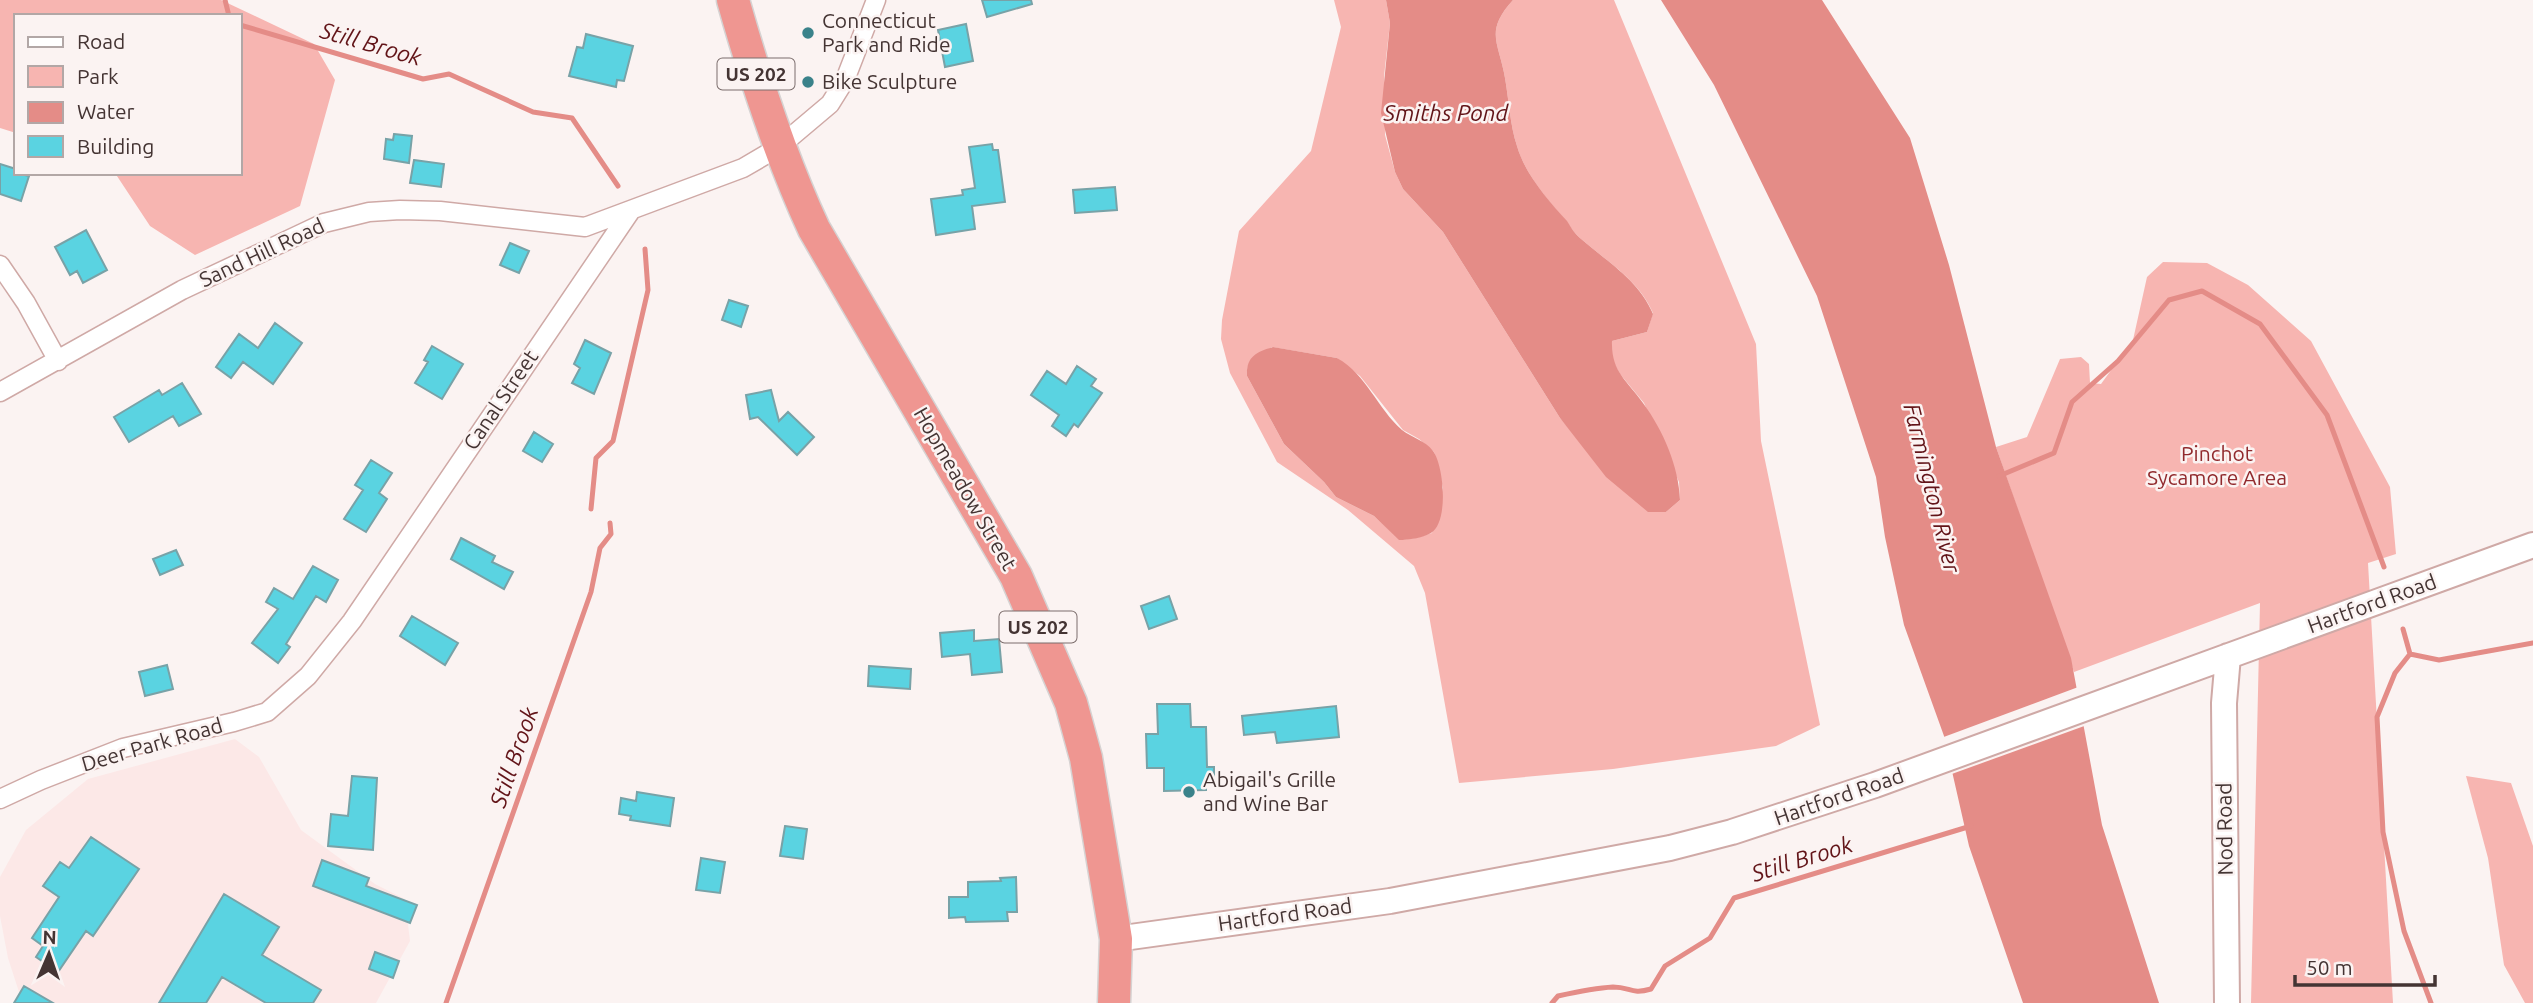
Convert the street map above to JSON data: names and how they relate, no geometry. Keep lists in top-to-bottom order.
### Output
{
  "streets": {
    "highway": ["US 202", "Hopmeadow Street"],
    "main road": ["Hartford Road", "Nod Road"],
    "street": ["Sand Hill Road", "Canal Street", "Deer Park Road"]
  },
  "crossings": [
    ["Sand Hill Road", "Canal Street"],
    ["Canal Street", "Deer Park Road"],
    ["Hopmeadow Street", "Hartford Road"],
    ["Hartford Road", "Nod Road"]
  ],
  "water": ["Still Brook", "Smiths Pond", "Farmington River"],
  "parks": ["Pinchot Sycamore Area"],
  "places": ["Connecticut Park and Ride", "Bike Sculpture", "Abigail's Grille and Wine Bar"],
  "legend": [
    "Road",
    "Park",
    "Water",
    "Building"
  ],
  "scale_bar": "50 m",
  "north": "top"
}
